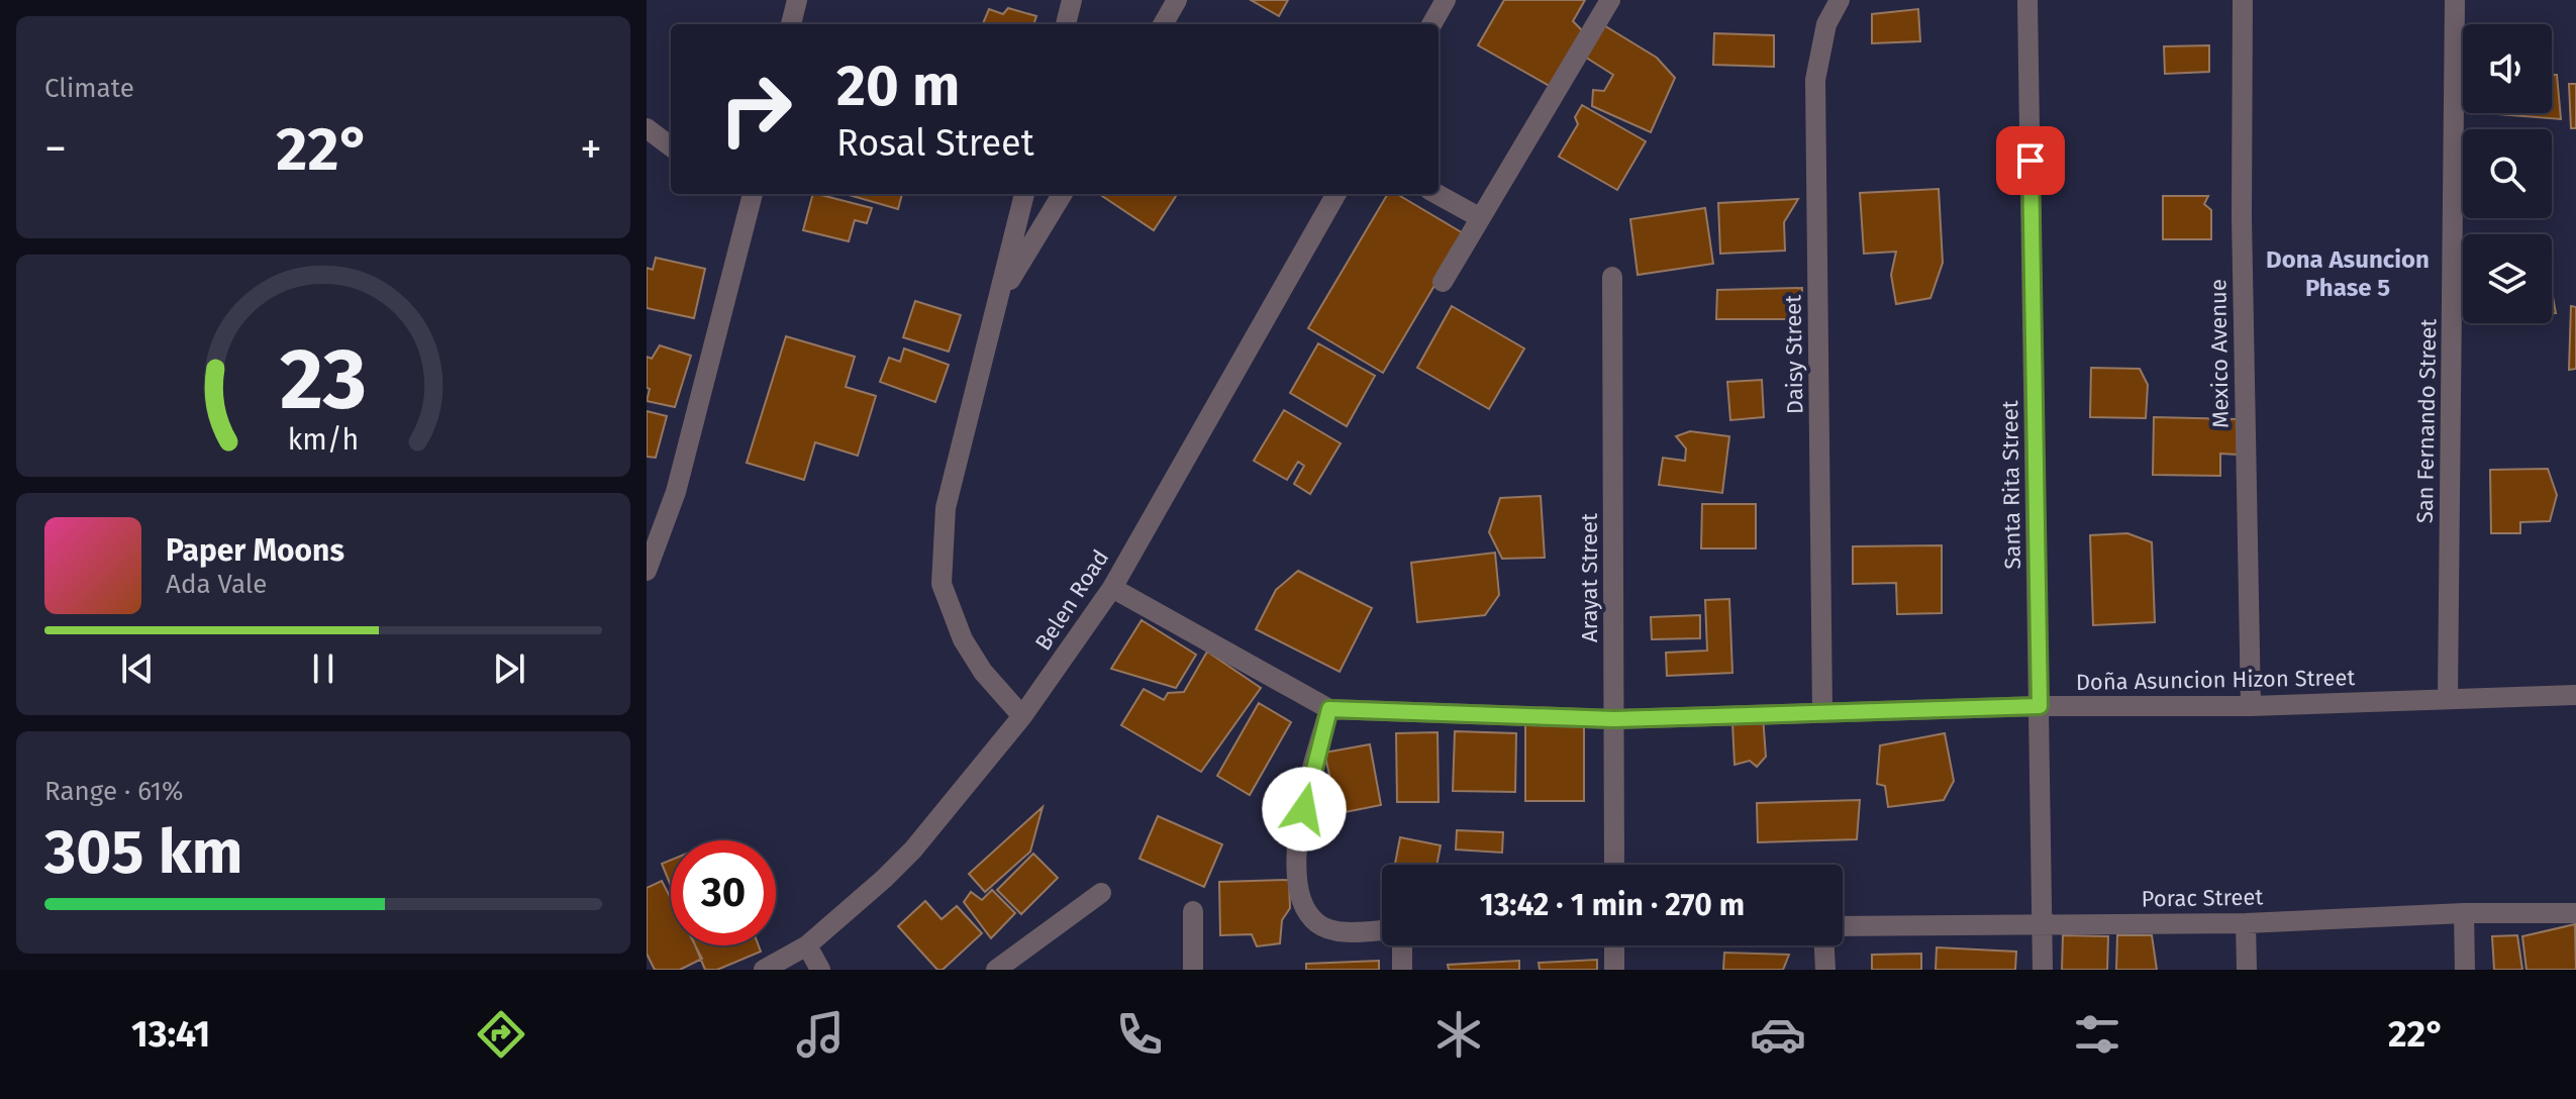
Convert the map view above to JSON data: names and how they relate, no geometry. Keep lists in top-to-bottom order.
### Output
{
  "streets": {
    "street": [
      "Mexico Avenue",
      "Daisy Street",
      "San Fernando Street",
      "Santa Rita Street",
      "Arayat Street",
      "Belen Road",
      "Doña Asuncion Hizon Street",
      "Porac Street"
    ]
  },
  "crossings": [
    ["Mexico Avenue", "Doña Asuncion Hizon Street"],
    ["Daisy Street", "Doña Asuncion Hizon Street"],
    ["San Fernando Street", "Doña Asuncion Hizon Street"],
    ["Santa Rita Street", "Doña Asuncion Hizon Street"],
    ["Santa Rita Street", "Porac Street"],
    ["Arayat Street", "Doña Asuncion Hizon Street"]
  ],
  "districts": ["Dona Asuncion Phase 5"],
  "page": {
    "tile": [
      "Climate",
      ["Range · 61%", "305 km"]
    ],
    "turn": ["20 m", "Rosal Street"],
    "heat": ["−", "22°", "+"],
    "song": ["Paper Moons", "Ada Vale"],
    "limit": "30",
    "trip": "13:42 · 1 min · 270 m",
    "tabs": ["13:41", "22°"],
    "gauge": ["23", "km/h"]
  }
}
